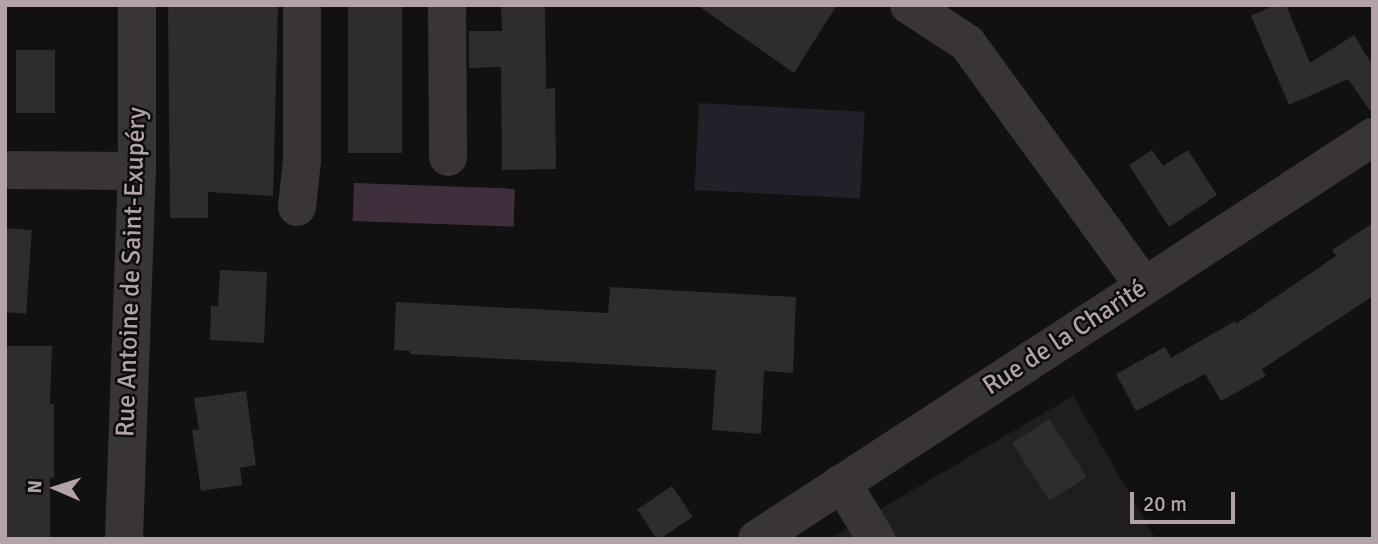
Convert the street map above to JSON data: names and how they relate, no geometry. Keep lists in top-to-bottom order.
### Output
{
  "streets": {
    "street": ["Rue Antoine de Saint-Exupéry", "Rue de la Charité"]
  },
  "scale_bar": "20 m",
  "north": "left"
}
